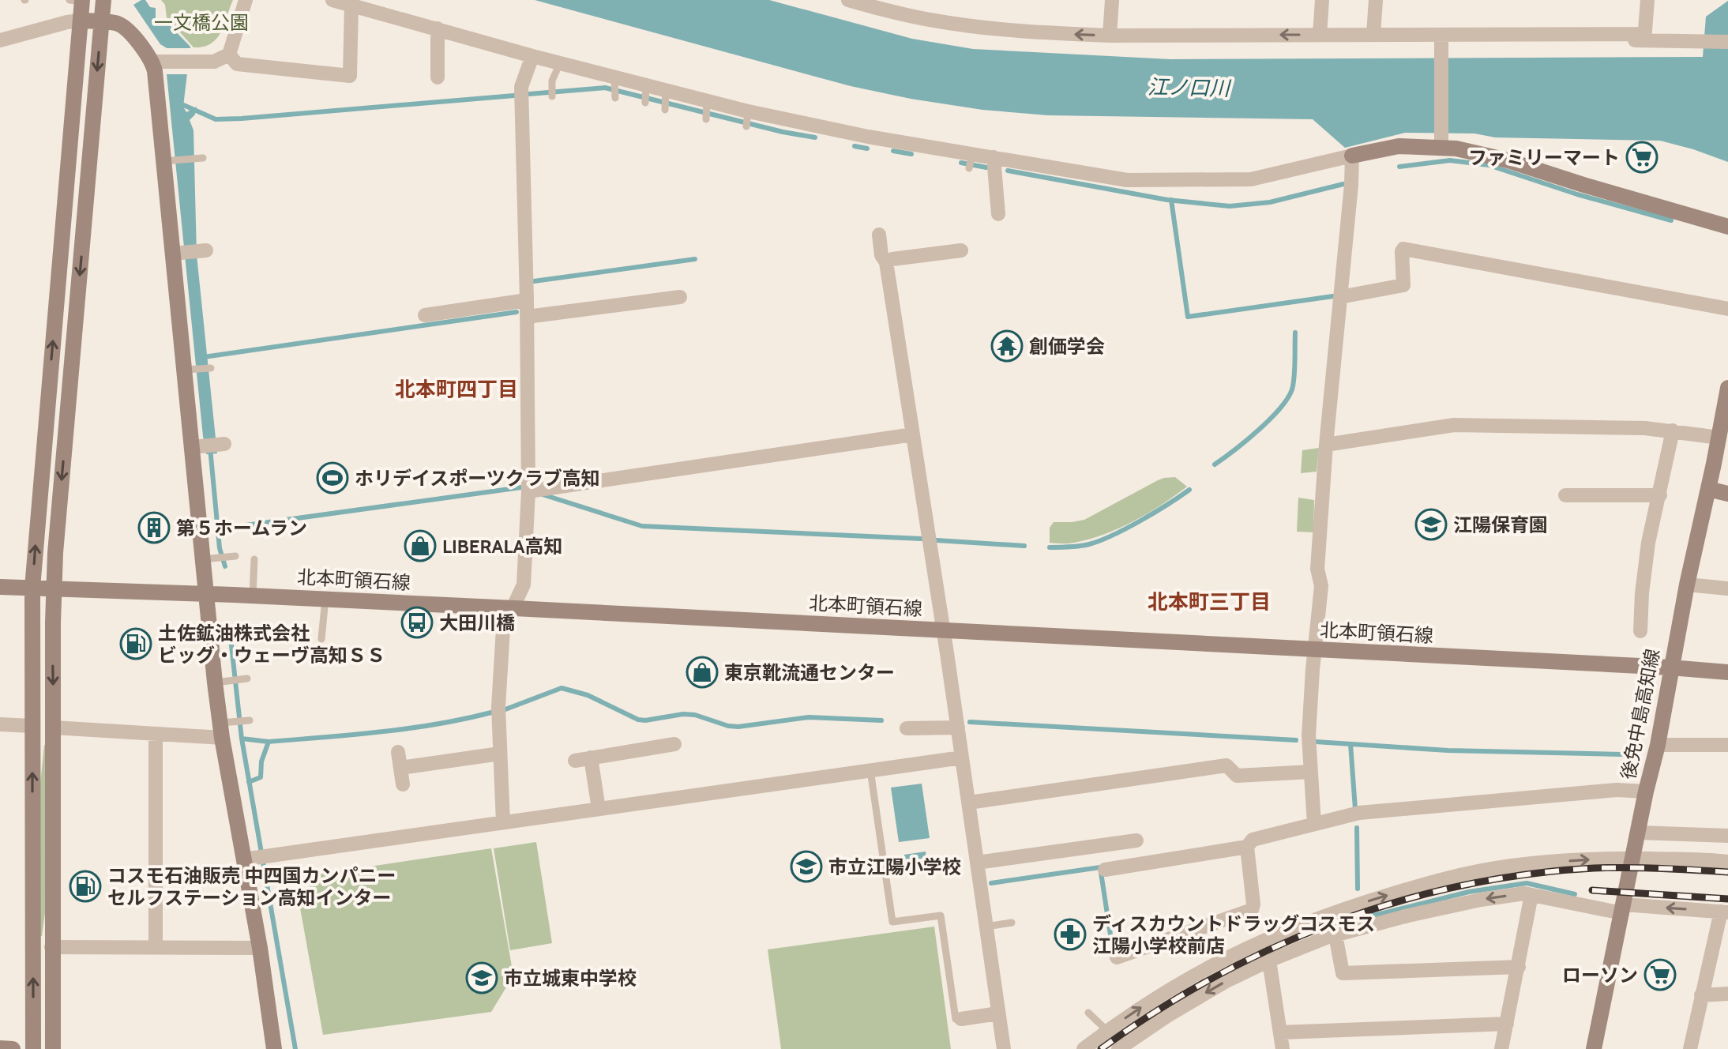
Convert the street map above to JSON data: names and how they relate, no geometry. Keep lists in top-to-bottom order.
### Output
{
  "streets": {
    "street": ["北本町領石線", "後免中島高知線"]
  },
  "crossings": [
    ["北本町領石線", "後免中島高知線"]
  ],
  "districts": ["北本町四丁目", "北本町三丁目"],
  "water": ["江ノ口川"],
  "parks": ["一文橋公園"],
  "places": {
    "supermarket": ["ファミリーマート", "ローソン"],
    "temple": ["創価学会"],
    "sports": ["ホリデイスポーツクラブ高知"],
    "school or university": ["江陽保育園", "市立江陽小学校", "市立城東中学校"],
    "building": ["第５ホームラン"],
    "shop": ["LIBERALA高知", "東京靴流通センター"],
    "bus stop": ["大田川橋"],
    "fuel station": ["土佐鉱油株式会社 ビッグ・ウェーヴ高知ＳＳ", "コスモ石油販売 中四国カンパニー セルフステーション高知インター"],
    "pharmacy": ["ディスカウントドラッグコスモス 江陽小学校前店"]
  }
}
